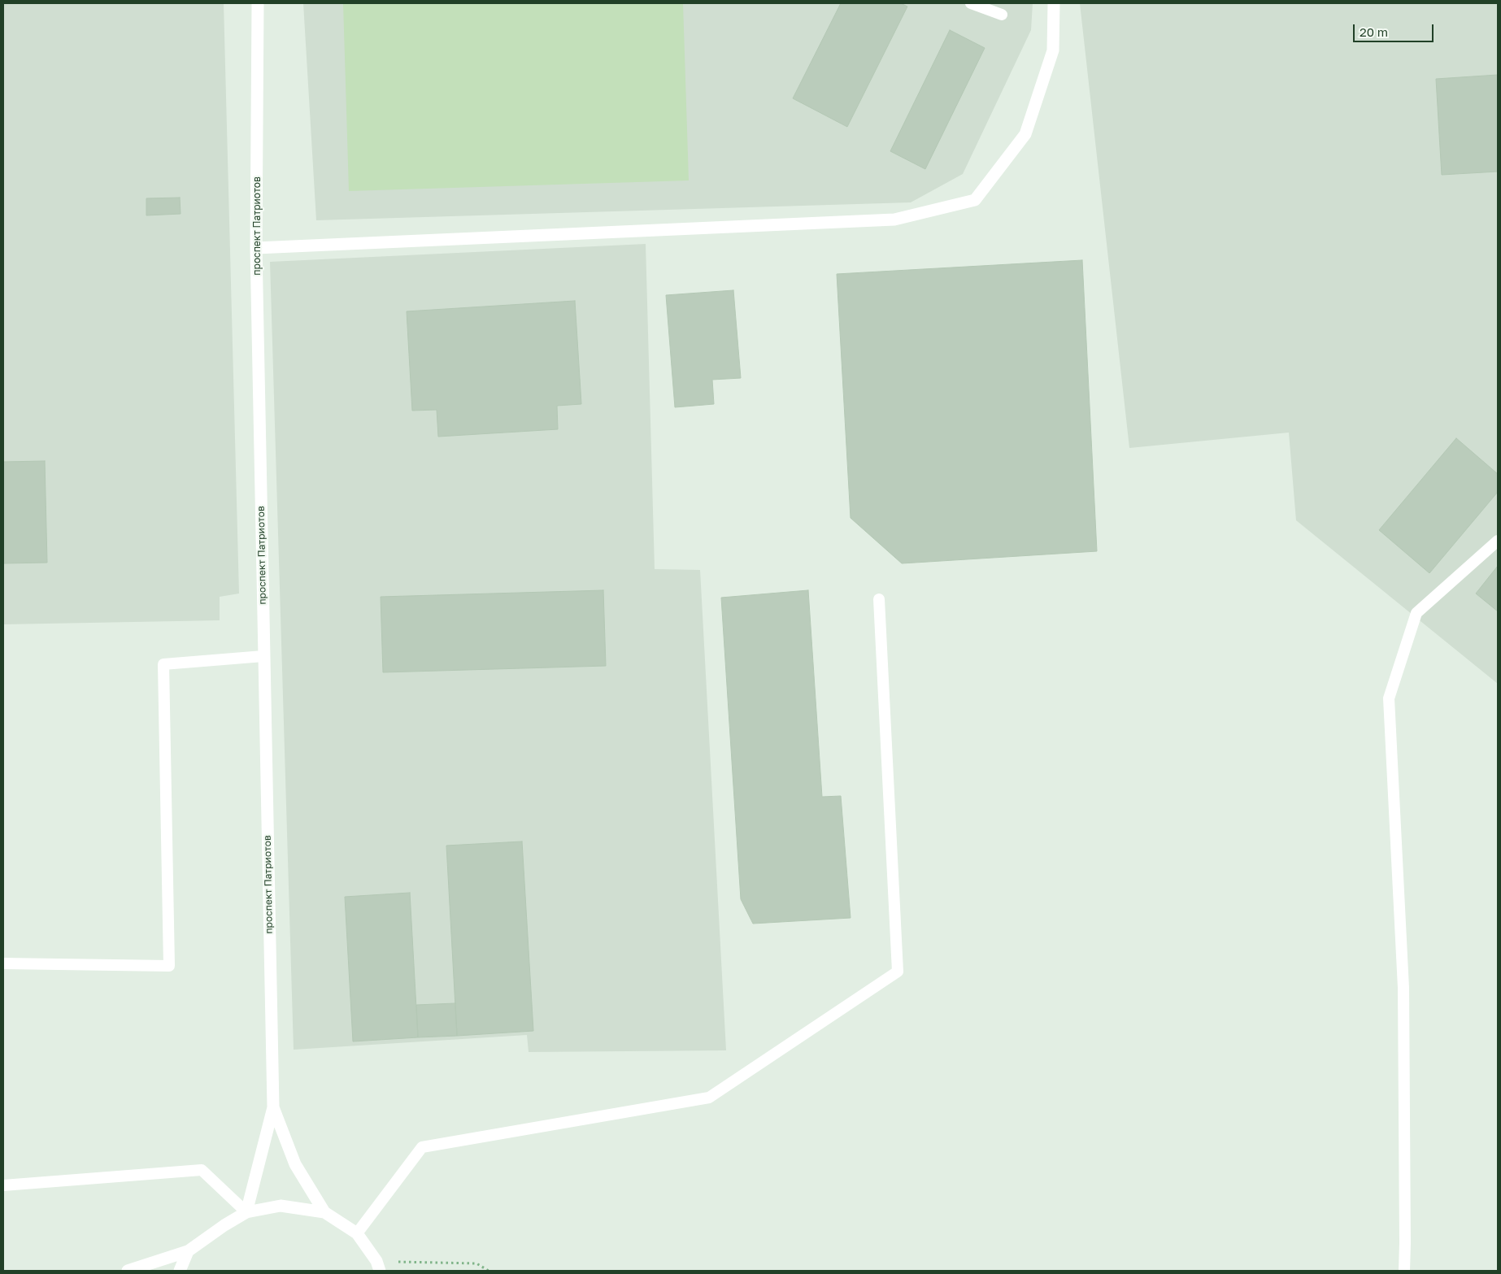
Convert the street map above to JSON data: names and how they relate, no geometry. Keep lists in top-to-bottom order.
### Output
{
  "streets": {
    "street": ["проспект Патриотов"]
  },
  "scale_bar": "20 m"
}
